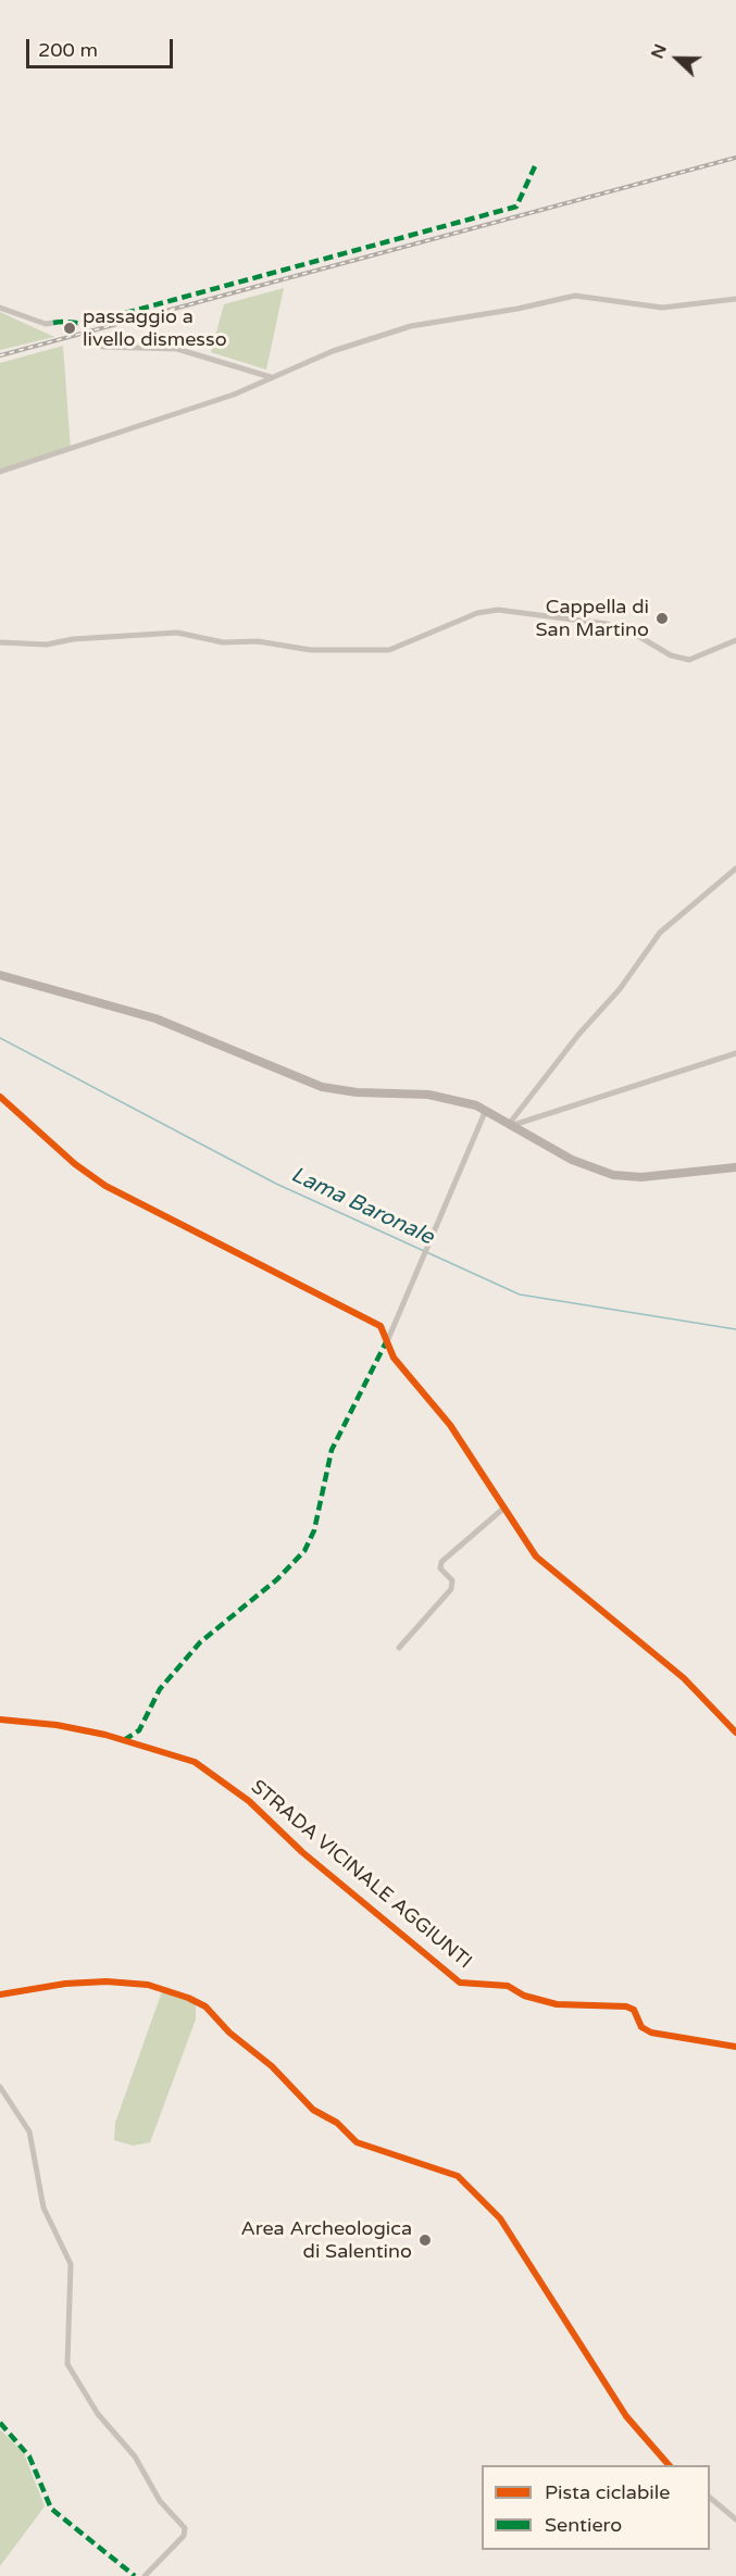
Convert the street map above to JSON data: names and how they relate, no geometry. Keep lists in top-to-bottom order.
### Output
{
  "streets": {
    "street": ["STRADA VICINALE AGGIUNTI"]
  },
  "water": ["Lama Baronale"],
  "places": ["passaggio a livello dismesso", "Cappella di San Martino", "Area Archeologica di Salentino"],
  "legend": ["Pista ciclabile", "Sentiero"],
  "scale_bar": "200 m",
  "north": "left"
}
